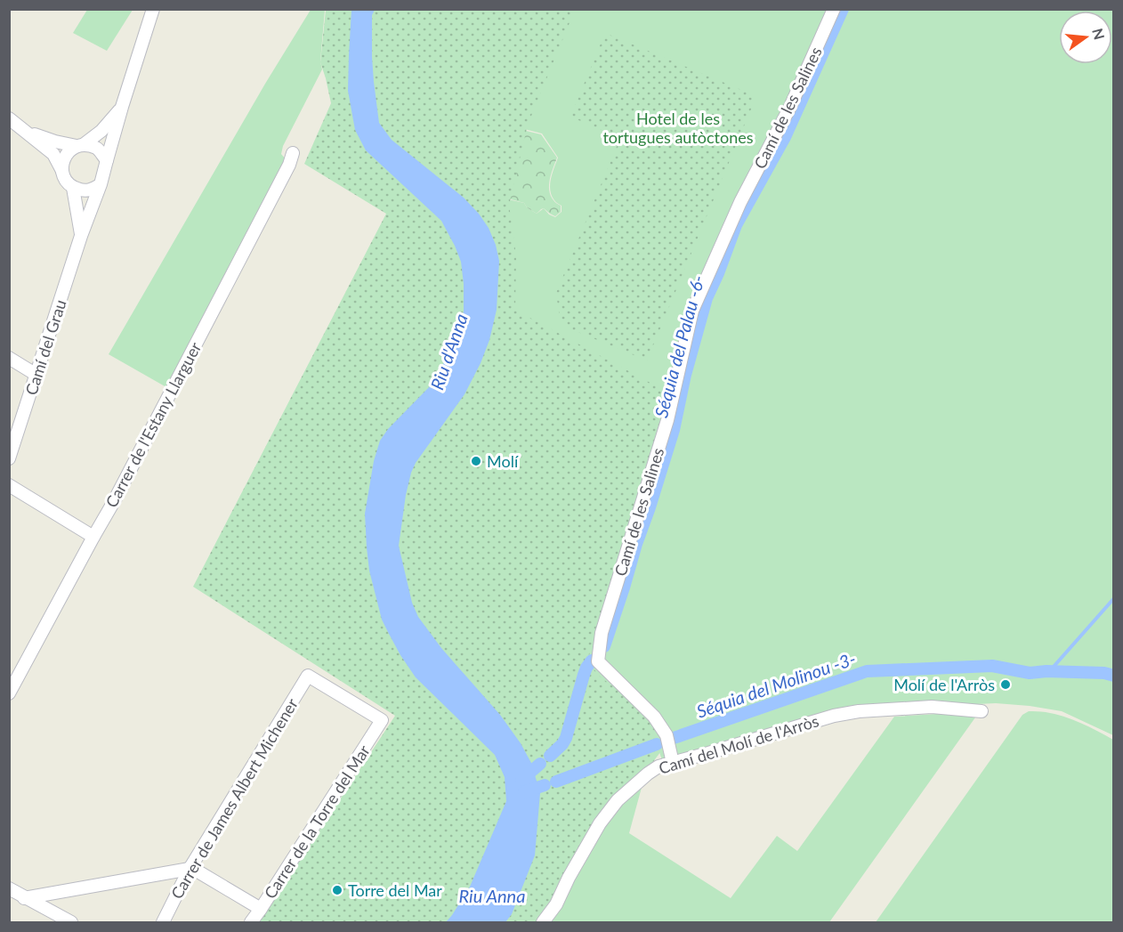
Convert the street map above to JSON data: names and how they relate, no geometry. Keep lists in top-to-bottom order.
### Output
{
  "streets": {
    "street": [
      "Camí de les Salines",
      "Camí del Grau",
      "Carrer de l'Estany Llarguer",
      "Camí del Molí de l'Arròs",
      "Carrer de James Albert Michener",
      "Carrer de la Torre del Mar"
    ]
  },
  "crossings": [
    ["Camí de les Salines", "Camí del Molí de l'Arròs"],
    ["Carrer de James Albert Michener", "Carrer de la Torre del Mar"]
  ],
  "water": [
    "Séquia del Palau -6-",
    "Riu d'Anna",
    "Séquia del Molinou -3-",
    "Riu Anna"
  ],
  "parks": ["Hotel de les tortugues autòctones"],
  "places": ["Molí", "Molí de l'Arròs", "Torre del Mar"],
  "north": "right"
}
